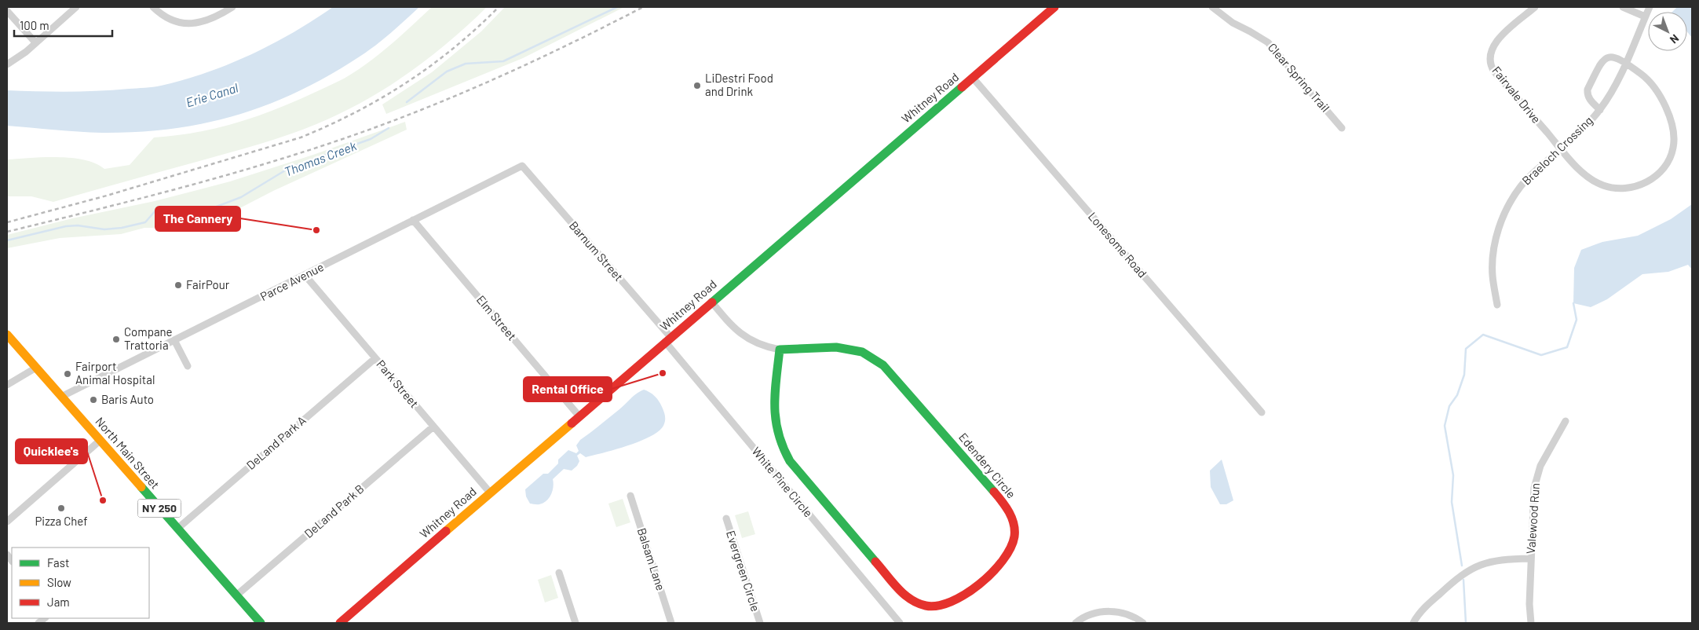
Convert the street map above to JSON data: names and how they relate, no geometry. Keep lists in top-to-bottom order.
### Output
{
  "streets": {
    "main road": [
      "Whitney Road",
      "North Main Street",
      "Edendery Circle",
      "NY 250"
    ],
    "street": [
      "Clear Spring Trail",
      "Fairvale Drive",
      "Braeloch Crossing",
      "Lonesome Road",
      "Barnum Street",
      "Parce Avenue",
      "Elm Street",
      "Park Street",
      "DeLand Park A",
      "White Pine Circle",
      "DeLand Park B",
      "Valewood Run",
      "Balsam Lane",
      "Evergreen Circle"
    ]
  },
  "crossings": [
    ["Fairvale Drive", "Braeloch Crossing"],
    ["Whitney Road", "Lonesome Road"],
    ["Whitney Road", "Barnum Street"],
    ["Whitney Road", "Elm Street"],
    ["Whitney Road", "Park Street"],
    ["Whitney Road", "Edendery Circle"],
    ["Whitney Road", "White Pine Circle"],
    ["Barnum Street", "Parce Avenue"],
    ["Barnum Street", "White Pine Circle"],
    ["Parce Avenue", "Elm Street"],
    ["Parce Avenue", "Park Street"],
    ["Parce Avenue", "North Main Street"],
    ["Park Street", "DeLand Park A"],
    ["Park Street", "DeLand Park B"],
    ["DeLand Park A", "North Main Street"],
    ["North Main Street", "DeLand Park B"]
  ],
  "water": ["Erie Canal", "Thomas Creek"],
  "places": [
    "LiDestri Food and Drink",
    "The Cannery",
    "FairPour",
    "Compane Trattoria",
    "Rental Office",
    "Fairport Animal Hospital",
    "Baris Auto",
    "Quicklee's",
    "Pizza Chef"
  ],
  "legend": ["Fast", "Slow", "Jam"],
  "scale_bar": "100 m",
  "north": "bottom right"
}
